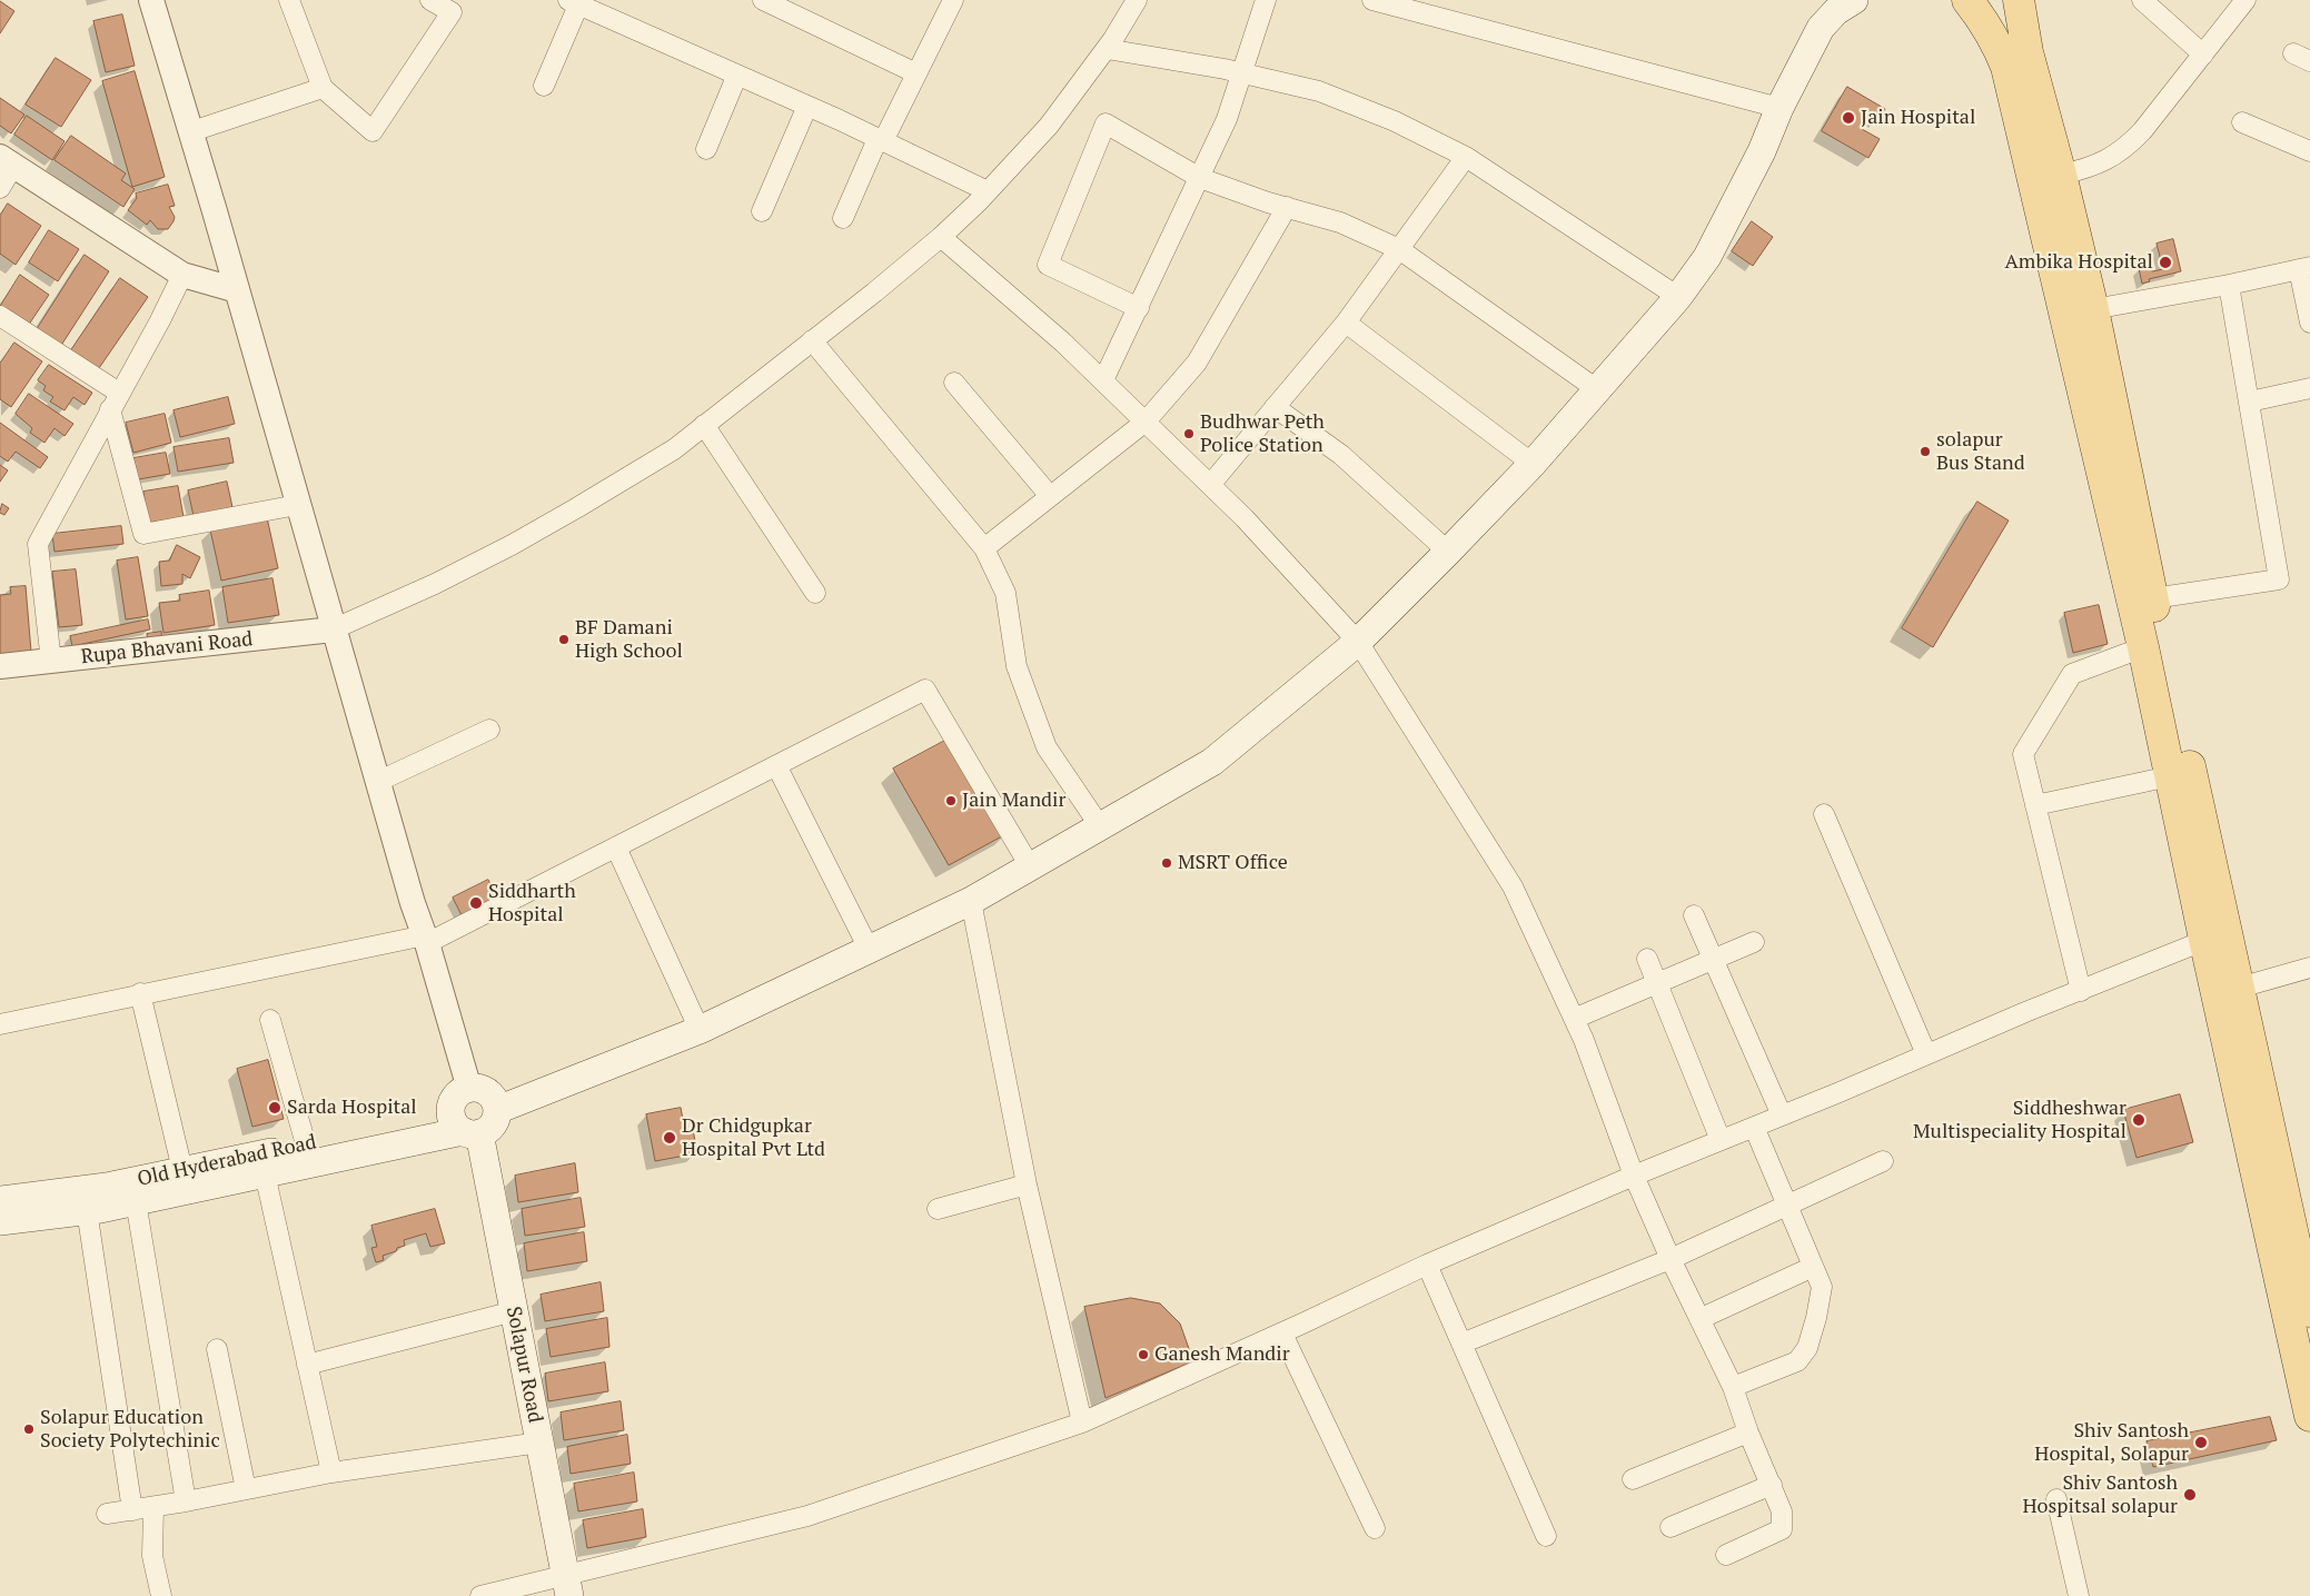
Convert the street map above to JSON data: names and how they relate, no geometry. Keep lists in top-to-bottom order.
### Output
{
  "streets": {
    "main road": ["Old Hyderabad Road", "Solapur Road"],
    "street": ["Rupa Bhavani Road"]
  },
  "crossings": [
    ["Old Hyderabad Road", "Solapur Road"]
  ],
  "places": [
    "Jain Hospital",
    "Ambika Hospital",
    "Budhwar Peth Police Station",
    "solapur Bus Stand",
    "BF Damani High School",
    "Jain Mandir",
    "MSRT Office",
    "Siddharth Hospital",
    "Sarda Hospital",
    "Siddheshwar Multispeciality Hospital",
    "Dr Chidgupkar Hospital Pvt Ltd",
    "Ganesh Mandir",
    "Solapur Education Society Polytechinic",
    "Shiv Santosh Hospital, Solapur",
    "Shiv Santosh Hospitsal solapur"
  ]
}
